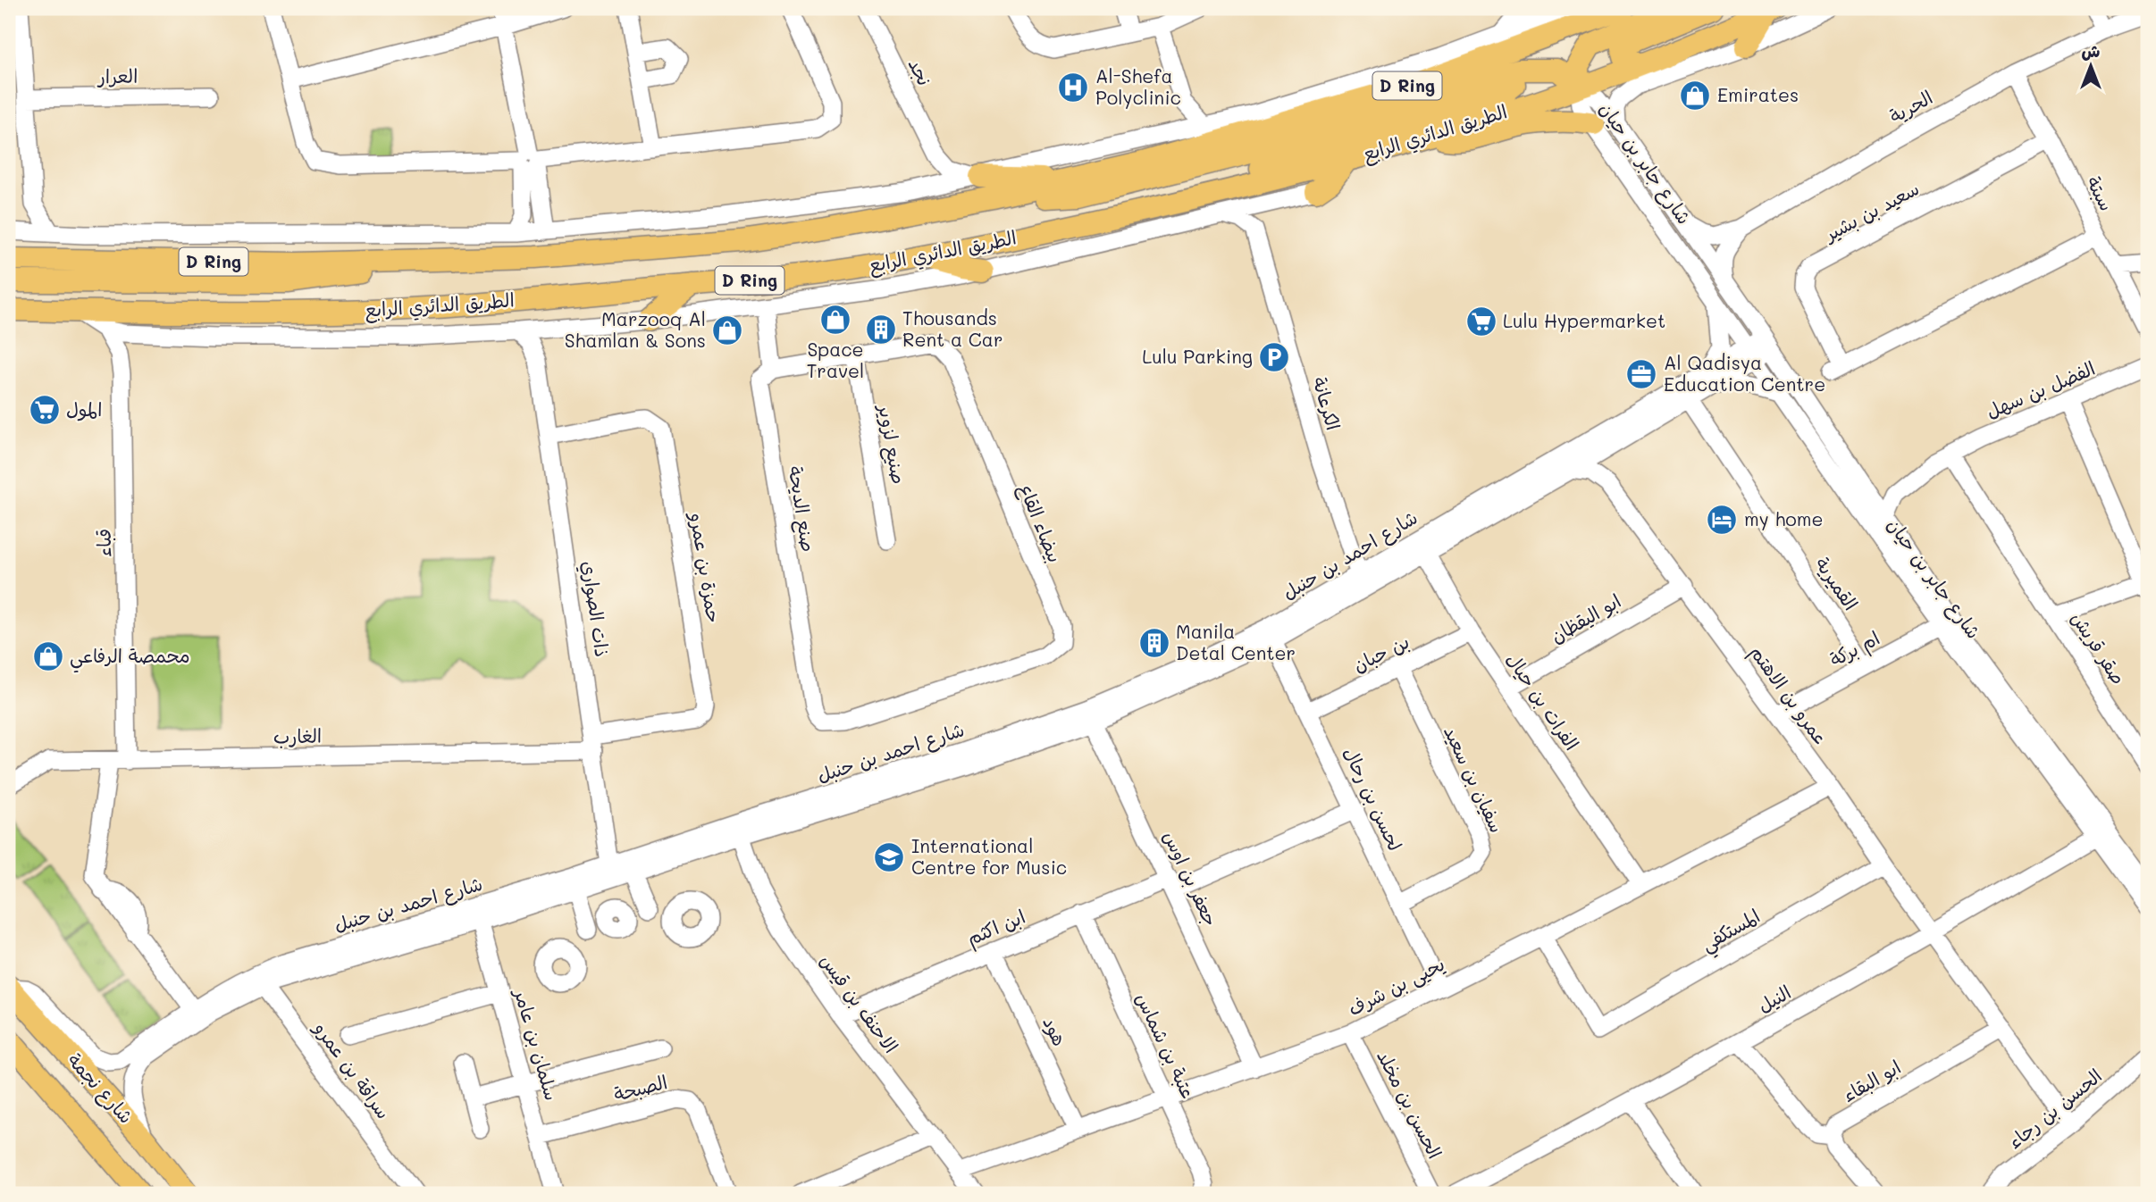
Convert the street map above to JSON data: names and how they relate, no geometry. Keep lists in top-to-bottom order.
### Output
{
  "streets": {
    "main road": ["D Ring", "الطريق الدائري الرابع", "شارع نجمة"],
    "street": [
      "نجد",
      "العرار",
      "الحرية",
      "شارع جابر بن حيان",
      "سبتة",
      "سعيد بن بشير",
      "الفضل بن سهل",
      "الكرعانة",
      "صنيع لزوير",
      "صنع الديحة",
      "بيضاء القاع",
      "قباء",
      "شارع احمد بن حنبل",
      "حمزة بن عمرو",
      "القميرية",
      "ذات الصواري",
      "ابو اليقظان",
      "صقر قريش",
      "ام بركة",
      "بن حبان",
      "عمرو بن الاهتم",
      "الفرات بن حيال",
      "الغارب",
      "سفيان بن سعيد",
      "لحسن بن رحال",
      "جعفر بن اوس",
      "ابن اكثم",
      "المستكفي",
      "يحيى بن شرف",
      "النيل",
      "الاحنف بن قيس",
      "هود",
      "سلمان بن عامر",
      "عتبة بن شماس",
      "سراقة بن عمرو",
      "ابو البقاء",
      "الصبحة",
      "الحسن بن مخلد",
      "الحسن بن رجاء"
    ]
  },
  "crossings": [
    ["الحرية", "شارع جابر بن حيان"],
    ["الحرية", "سبتة"],
    ["الطريق الدائري الرابع", "شارع جابر بن حيان"],
    ["الطريق الدائري الرابع", "قباء"],
    ["الطريق الدائري الرابع", "ذات الصواري"],
    ["شارع جابر بن حيان", "الفضل بن سهل"],
    ["شارع جابر بن حيان", "شارع احمد بن حنبل"],
    ["شارع جابر بن حيان", "ام بركة"],
    ["شارع جابر بن حيان", "النيل"],
    ["سبتة", "سعيد بن بشير"],
    ["الكرعانة", "شارع احمد بن حنبل"],
    ["صنيع لزوير", "بيضاء القاع"],
    ["صنع الديحة", "بيضاء القاع"],
    ["قباء", "الغارب"],
    ["شارع احمد بن حنبل", "القميرية"],
    ["شارع احمد بن حنبل", "ذات الصواري"],
    ["شارع احمد بن حنبل", "عمرو بن الاهتم"],
    ["شارع احمد بن حنبل", "الفرات بن حيال"],
    ["شارع احمد بن حنبل", "لحسن بن رحال"],
    ["شارع احمد بن حنبل", "جعفر بن اوس"],
    ["شارع احمد بن حنبل", "الاحنف بن قيس"],
    ["شارع احمد بن حنبل", "سلمان بن عامر"],
    ["شارع احمد بن حنبل", "سراقة بن عمرو"],
    ["شارع احمد بن حنبل", "شارع نجمة"],
    ["حمزة بن عمرو", "ذات الصواري"],
    ["حمزة بن عمرو", "الغارب"],
    ["القميرية", "ام بركة"],
    ["ذات الصواري", "الغارب"],
    ["ابو اليقظان", "عمرو بن الاهتم"],
    ["ابو اليقظان", "الفرات بن حيال"],
    ["ام بركة", "عمرو بن الاهتم"],
    ["بن حبان", "الفرات بن حيال"],
    ["بن حبان", "سفيان بن سعيد"],
    ["بن حبان", "لحسن بن رحال"],
    ["عمرو بن الاهتم", "المستكفي"],
    ["عمرو بن الاهتم", "يحيى بن شرف"],
    ["عمرو بن الاهتم", "النيل"],
    ["الفرات بن حيال", "يحيى بن شرف"],
    ["سفيان بن سعيد", "لحسن بن رحال"],
    ["لحسن بن رحال", "ابن اكثم"],
    ["لحسن بن رحال", "يحيى بن شرف"],
    ["جعفر بن اوس", "ابن اكثم"],
    ["جعفر بن اوس", "يحيى بن شرف"],
    ["ابن اكثم", "الاحنف بن قيس"],
    ["ابن اكثم", "هود"],
    ["ابن اكثم", "عتبة بن شماس"],
    ["المستكفي", "يحيى بن شرف"],
    ["يحيى بن شرف", "الاحنف بن قيس"],
    ["يحيى بن شرف", "هود"],
    ["يحيى بن شرف", "عتبة بن شماس"],
    ["يحيى بن شرف", "الحسن بن مخلد"],
    ["سلمان بن عامر", "الصبحة"]
  ],
  "places": {
    "hospital": ["Al-Shefa Polyclinic"],
    "shop": [
      "Emirates",
      "Space Travel",
      "Marzooq Al Shamlan & Sons",
      "محمصة الرفاعي"
    ],
    "supermarket": ["Lulu Hypermarket", "المول"],
    "building": ["Thousands Rent a Car", "Manila Detal Center"],
    "parking": ["Lulu Parking"],
    "office": ["Al Qadisya Education Centre"],
    "hotel": ["my home"],
    "school or university": ["International Centre for Music"]
  },
  "north": "top"
}
